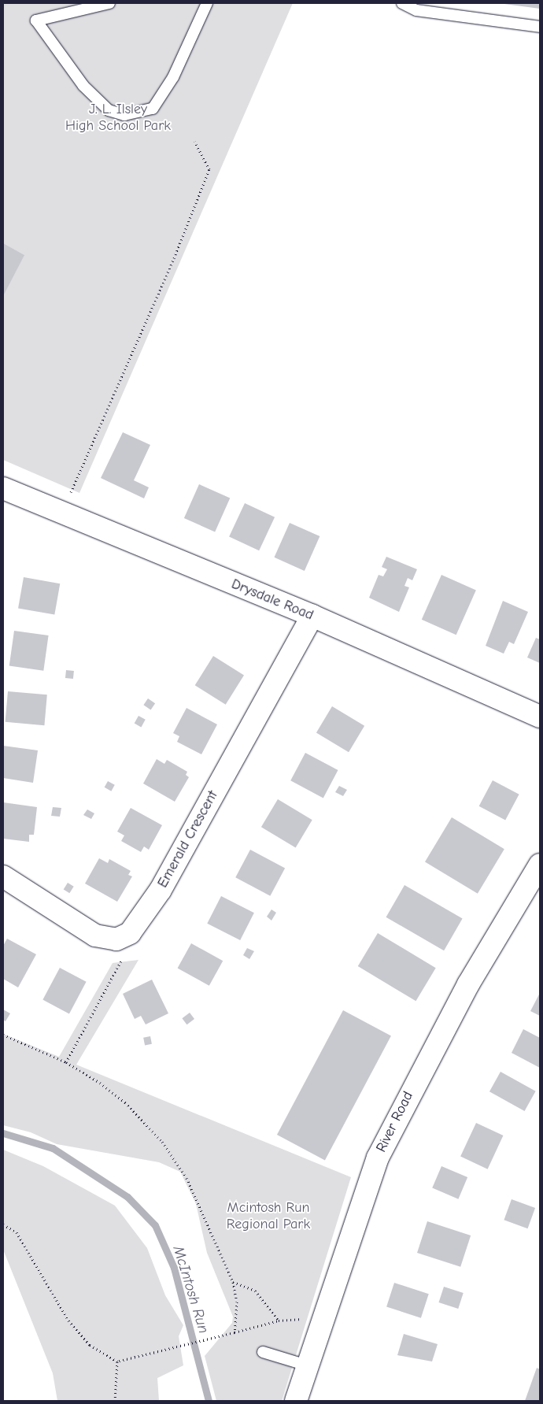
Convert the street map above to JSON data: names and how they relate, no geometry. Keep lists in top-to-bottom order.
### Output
{
  "streets": {
    "street": ["Drysdale Road", "Emerald Crescent", "River Road"]
  },
  "crossings": [
    ["Drysdale Road", "Emerald Crescent"]
  ],
  "water": ["McIntosh Run"],
  "parks": ["J. L. Ilsley High School Park", "Mcintosh Run Regional Park"]
}
